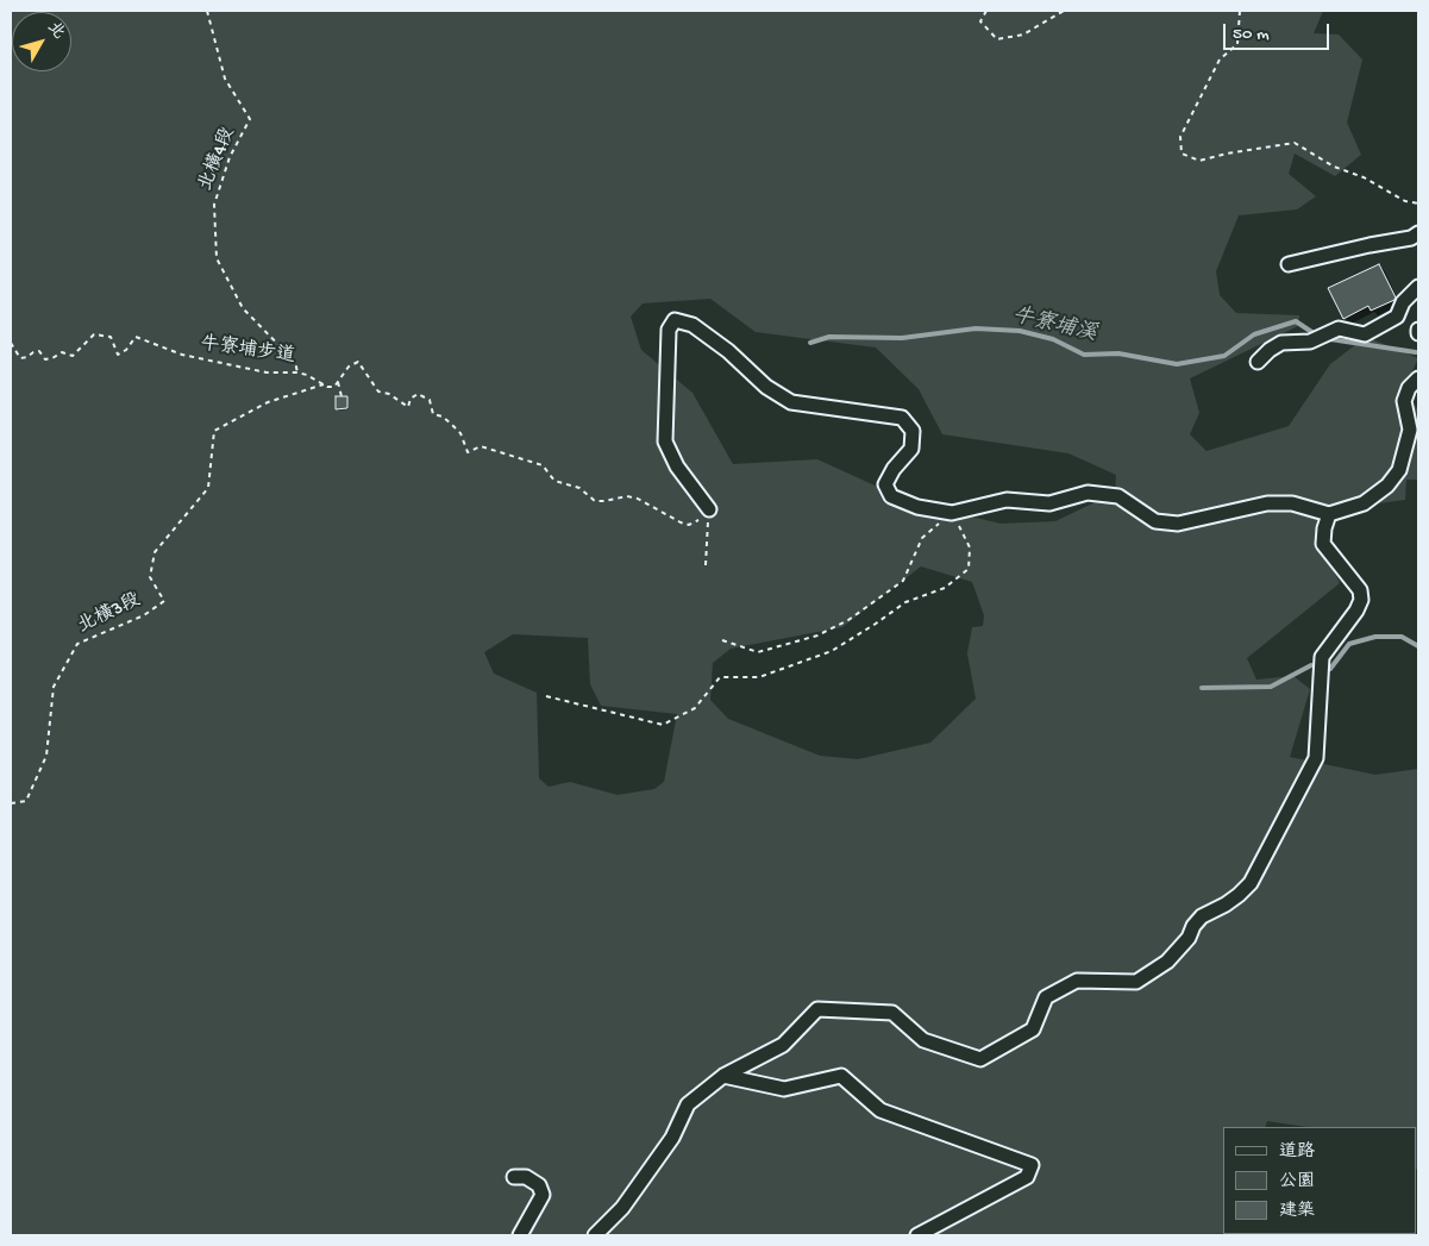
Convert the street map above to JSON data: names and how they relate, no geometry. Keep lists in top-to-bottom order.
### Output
{
  "streets": {
    "path": ["北橫4段", "牛寮埔步道", "北橫3段"]
  },
  "crossings": [
    ["北橫4段", "牛寮埔步道"],
    ["牛寮埔步道", "北橫3段"]
  ],
  "water": ["牛寮埔溪"],
  "legend": ["道路", "公園", "建築"],
  "scale_bar": "50 m",
  "north": "top right"
}
